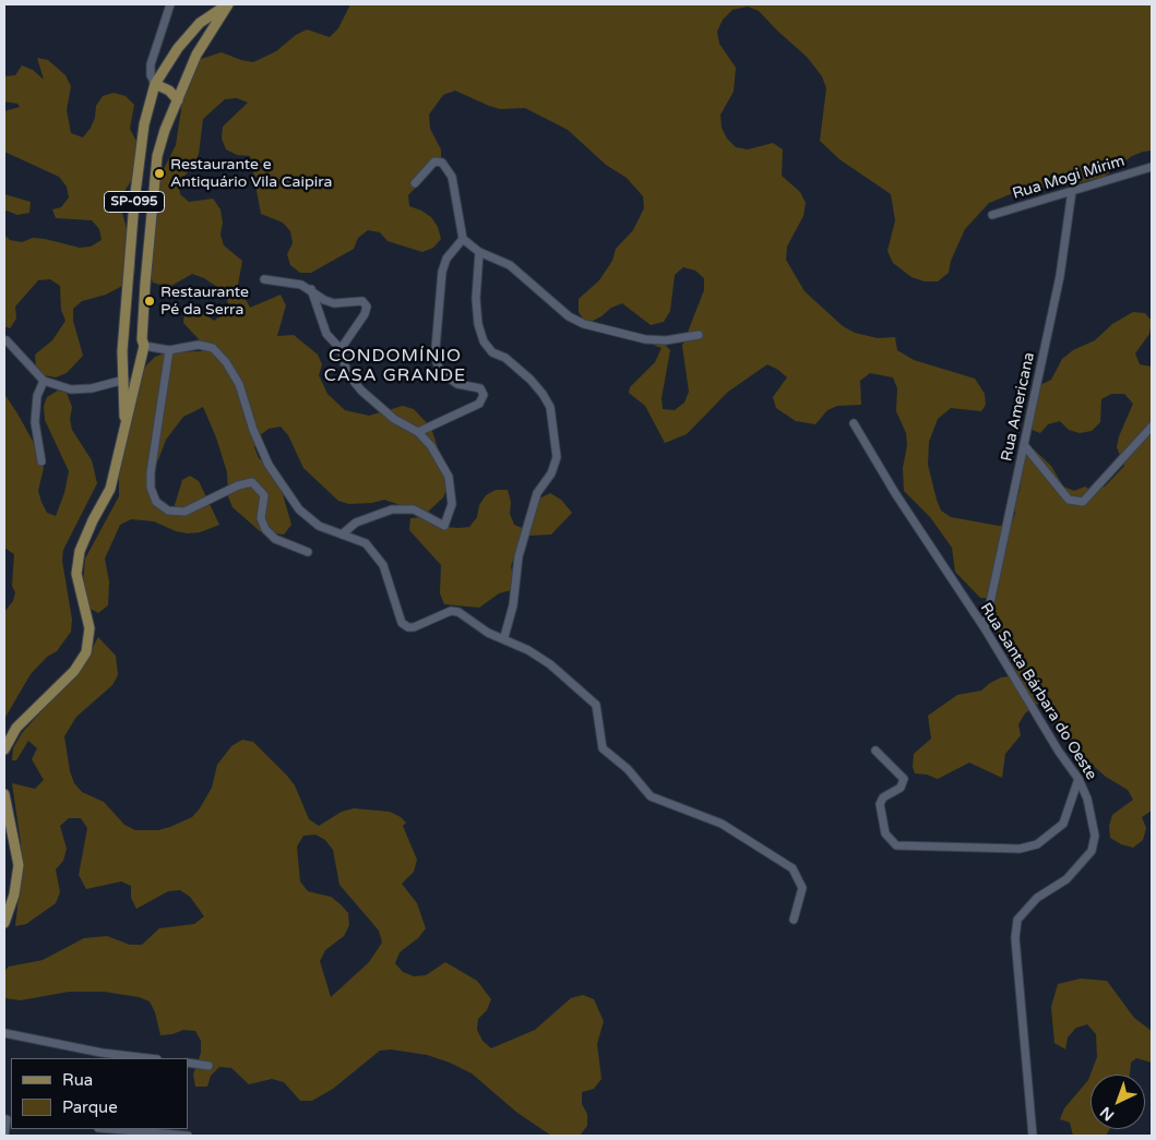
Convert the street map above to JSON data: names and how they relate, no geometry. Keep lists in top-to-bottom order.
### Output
{
  "streets": {
    "main road": ["SP-095"],
    "street": ["Rua Mogi Mirim", "Rua Americana", "Rua Santa Bárbara do Oeste"]
  },
  "crossings": [
    ["Rua Mogi Mirim", "Rua Americana"],
    ["Rua Americana", "Rua Santa Bárbara do Oeste"]
  ],
  "districts": ["CONDOMÍNIO CASA GRANDE"],
  "places": ["Restaurante e Antiquário Vila Caipira", "Restaurante Pé da Serra"],
  "legend": ["Rua", "Parque"],
  "north": "bottom left"
}
